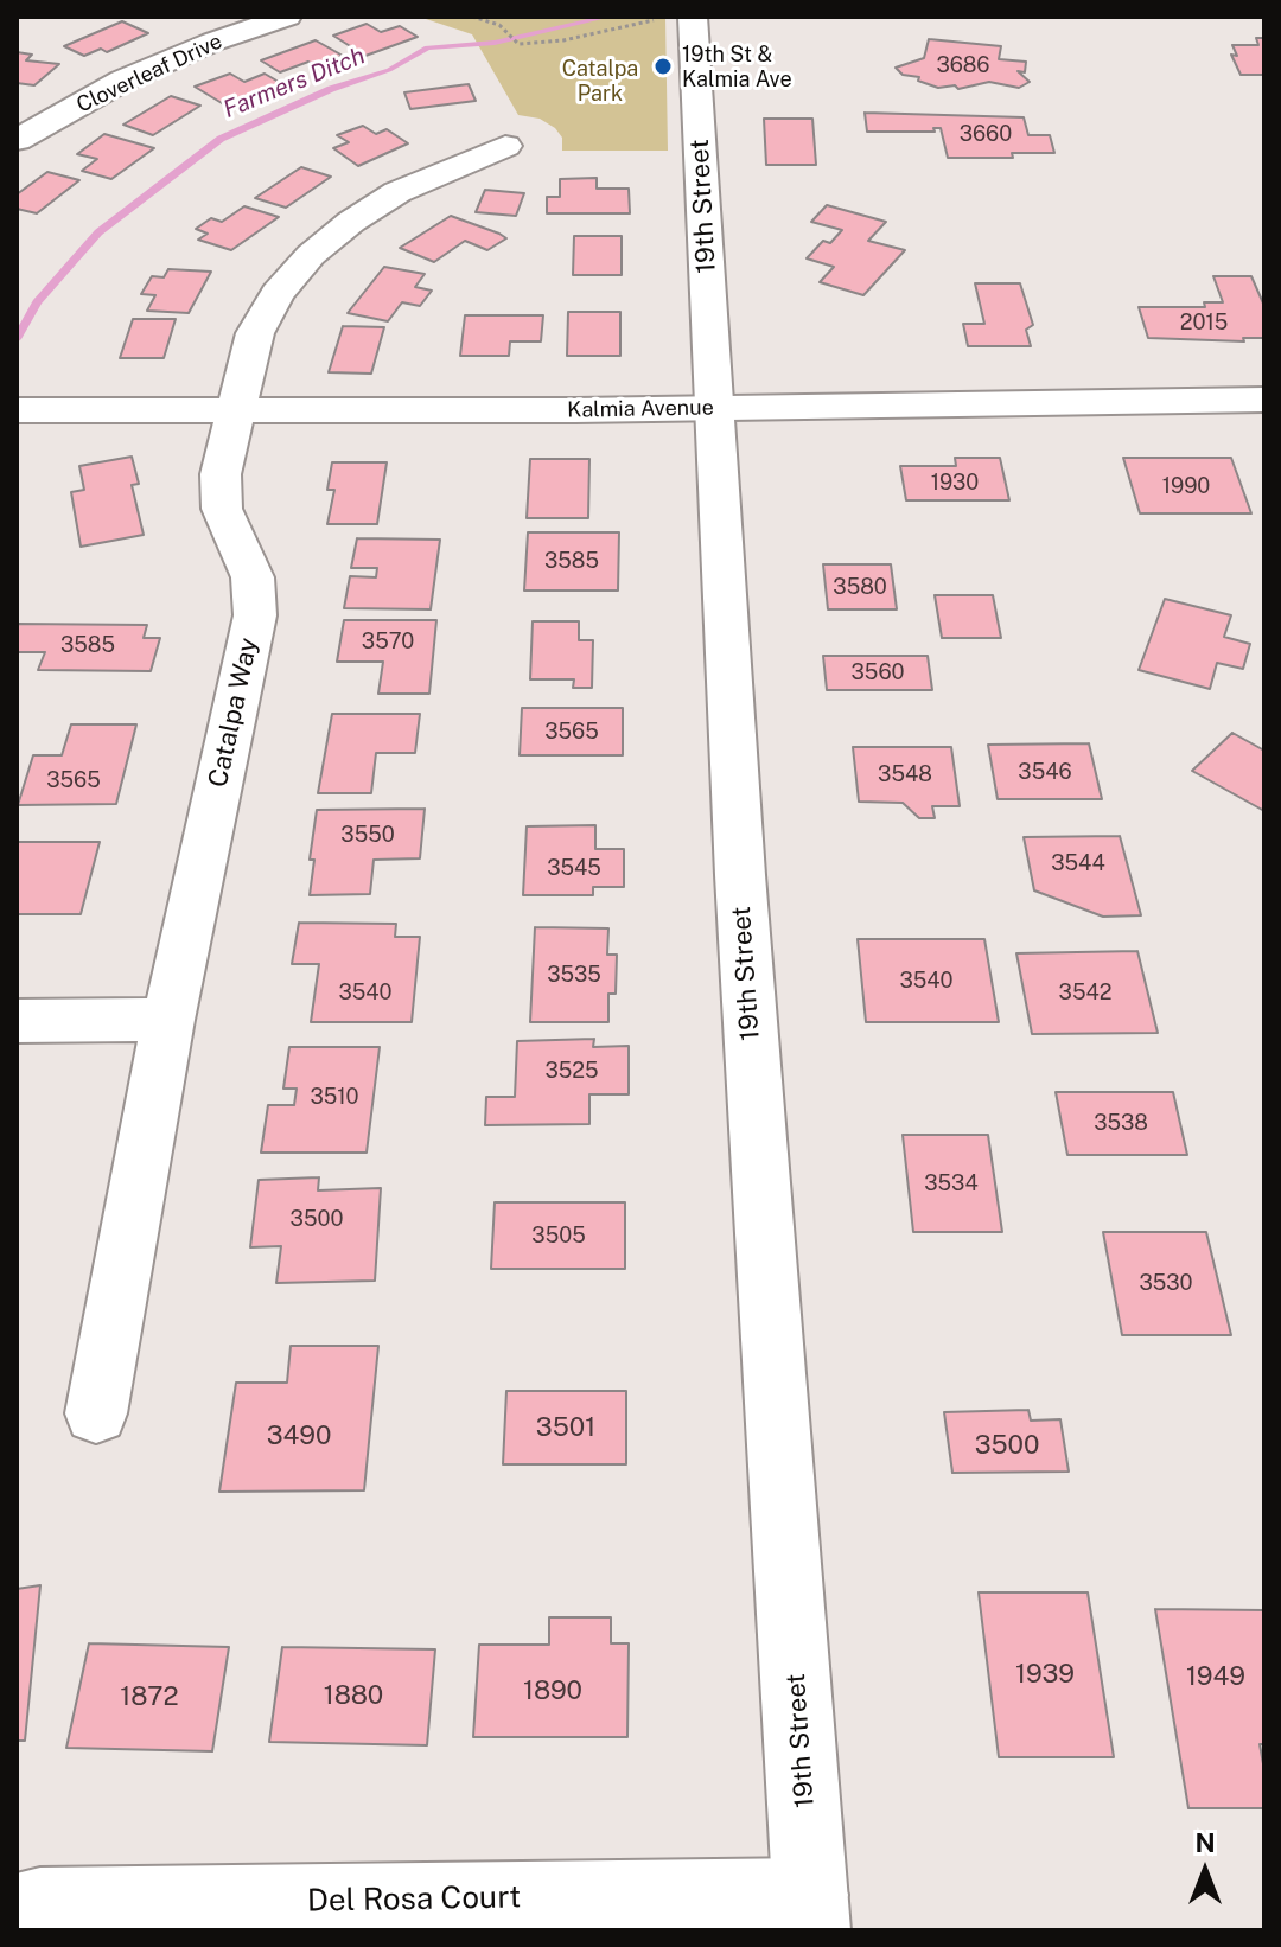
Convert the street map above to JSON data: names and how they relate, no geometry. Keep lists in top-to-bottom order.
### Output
{
  "streets": {
    "street": [
      "Cloverleaf Drive",
      "19th Street",
      "Kalmia Avenue",
      "Catalpa Way",
      "Del Rosa Court"
    ]
  },
  "crossings": [
    ["19th Street", "Kalmia Avenue"],
    ["19th Street", "Del Rosa Court"],
    ["Kalmia Avenue", "Catalpa Way"]
  ],
  "water": ["Farmers Ditch"],
  "parks": ["Catalpa Park"],
  "places": ["19th St & Kalmia Ave"],
  "house_numbers": [
    "3686",
    "3660",
    "2015",
    "1930",
    "1990",
    "3585",
    "3580",
    "3570",
    "3585",
    "3560",
    "3565",
    "3546",
    "3548",
    "3565",
    "3550",
    "3544",
    "3545",
    "3535",
    "3540",
    "3540",
    "3542",
    "3525",
    "3510",
    "3538",
    "3534",
    "3500",
    "3505",
    "3530",
    "3501",
    "3490",
    "3500",
    "1939",
    "1949",
    "1890",
    "1880",
    "1872"
  ],
  "north": "top"
}
